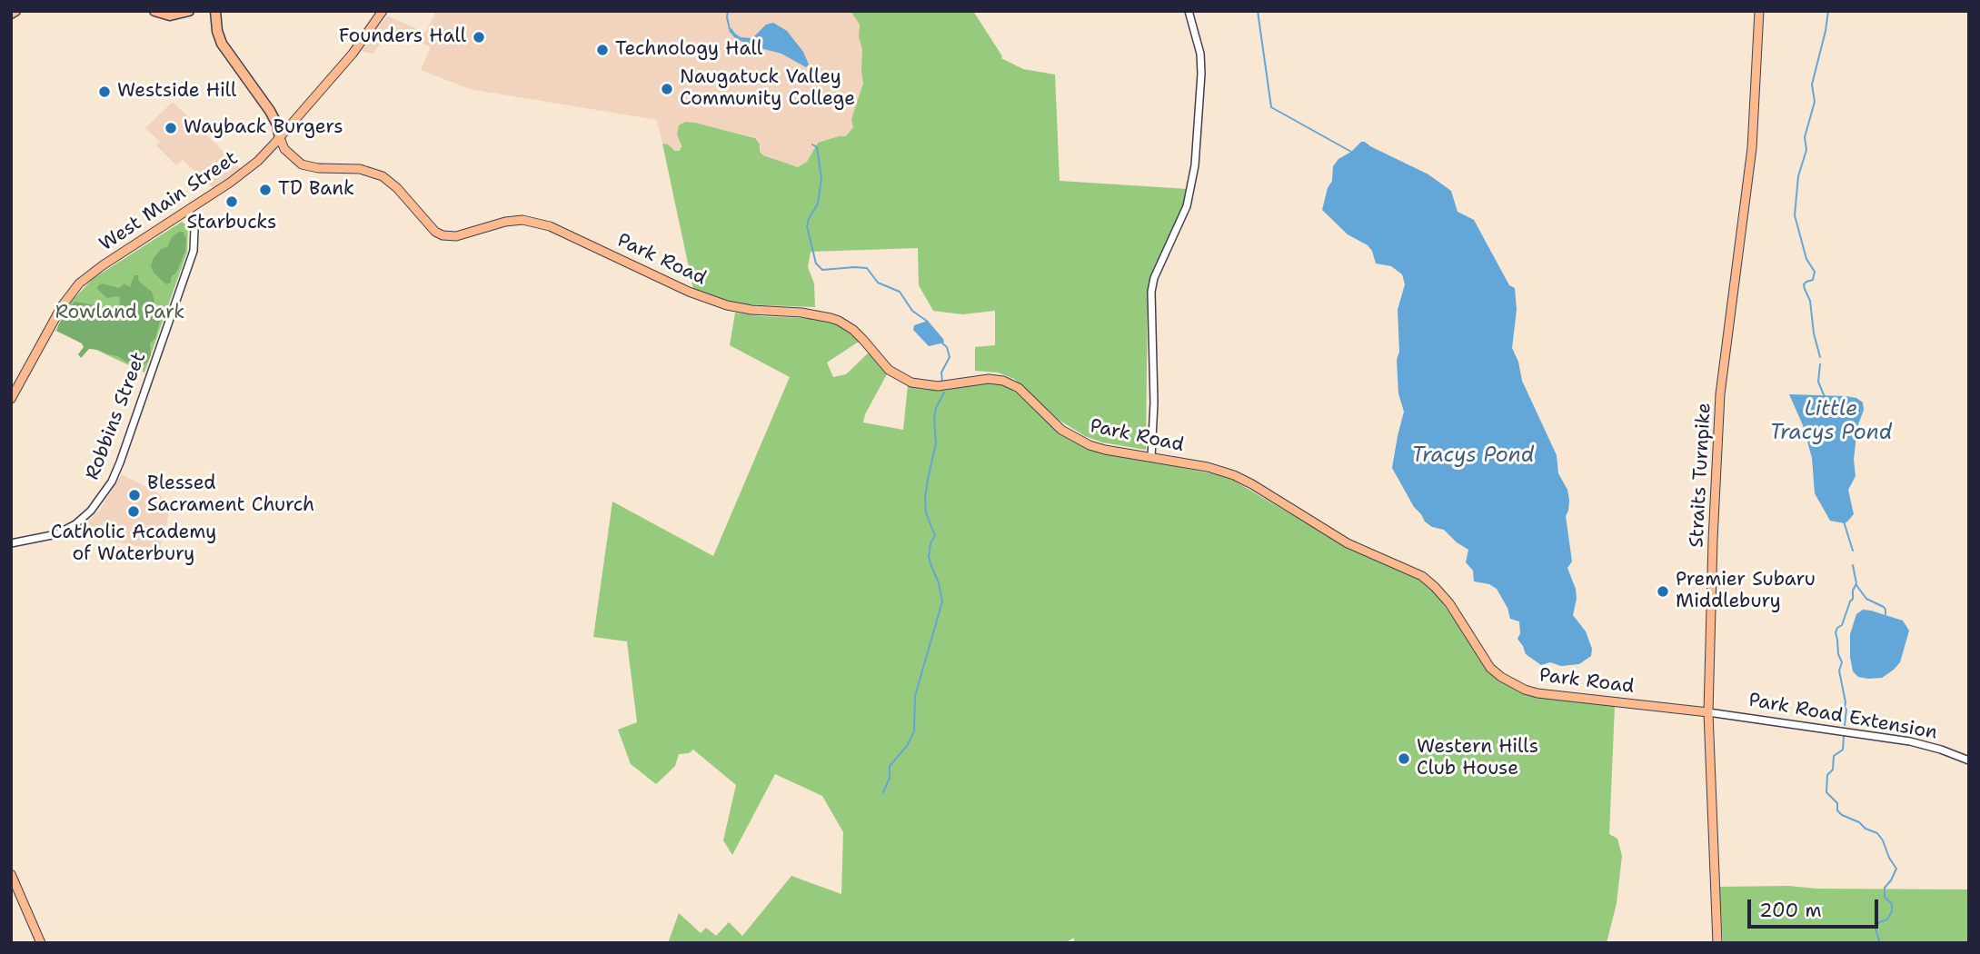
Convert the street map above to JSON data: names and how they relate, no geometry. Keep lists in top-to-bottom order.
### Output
{
  "streets": {
    "main road": ["West Main Street", "Park Road", "Straits Turnpike"],
    "street": ["Robbins Street", "Park Road Extension"]
  },
  "crossings": [
    ["West Main Street", "Park Road"],
    ["West Main Street", "Robbins Street"],
    ["Park Road", "Straits Turnpike"],
    ["Park Road", "Park Road Extension"],
    ["Straits Turnpike", "Park Road Extension"]
  ],
  "water": ["Little Tracys Pond", "Tracys Pond"],
  "parks": ["Rowland Park"],
  "places": [
    "Founders Hall",
    "Technology Hall",
    "Naugatuck Valley Community College",
    "Westside Hill",
    "Wayback Burgers",
    "TD Bank",
    "Starbucks",
    "Blessed Sacrament Church",
    "Catholic Academy of Waterbury",
    "Premier Subaru Middlebury",
    "Western Hills Club House"
  ],
  "scale_bar": "200 m"
}
